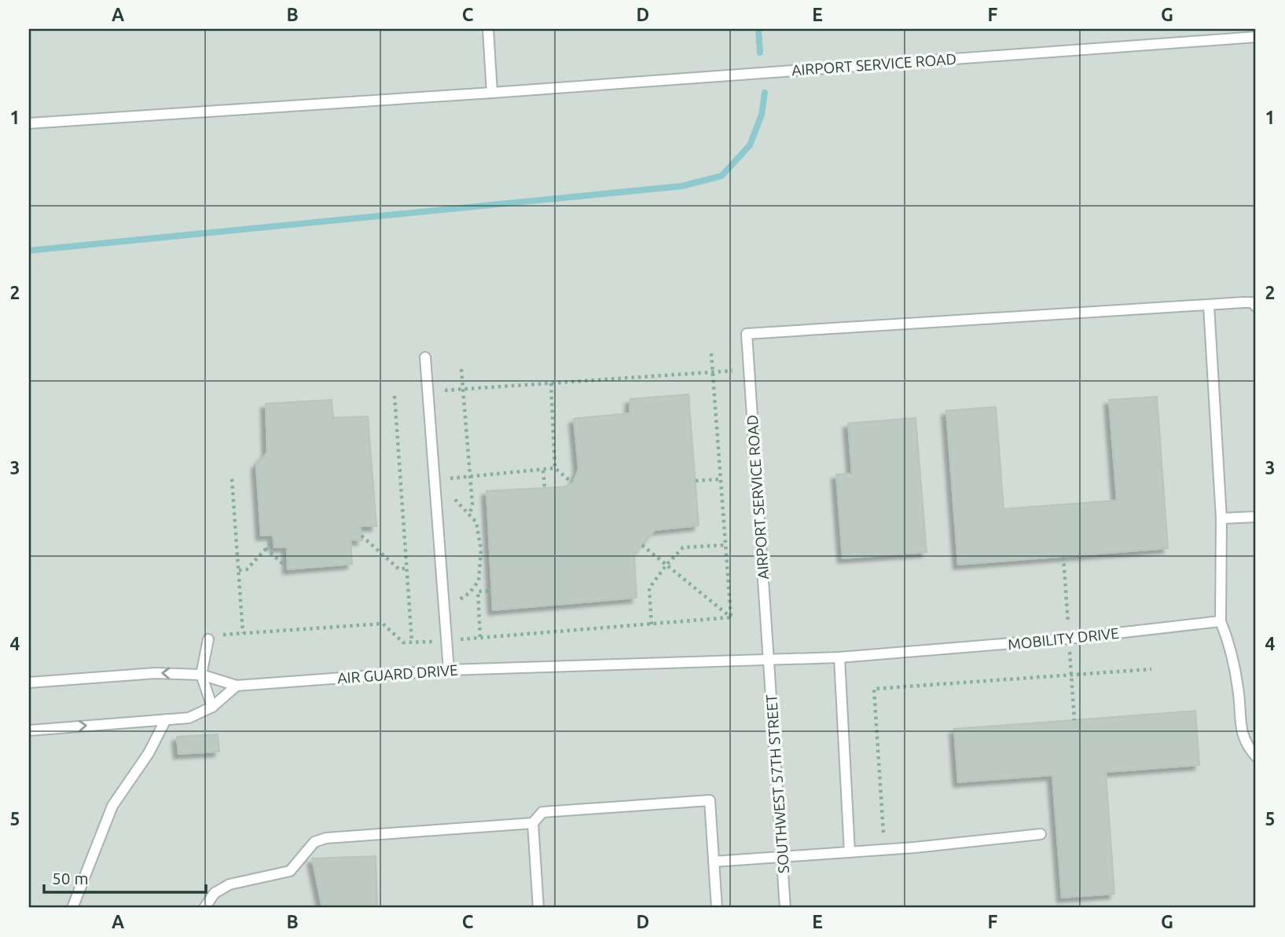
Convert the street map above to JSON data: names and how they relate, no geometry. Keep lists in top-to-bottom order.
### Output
{
  "streets": {
    "lane": [
      "AIRPORT SERVICE ROAD",
      "MOBILITY DRIVE",
      "AIR GUARD DRIVE",
      "SOUTHWEST 57TH STREET"
    ]
  },
  "crossings": [
    ["AIRPORT SERVICE ROAD", "MOBILITY DRIVE"],
    ["AIRPORT SERVICE ROAD", "AIR GUARD DRIVE"],
    ["AIRPORT SERVICE ROAD", "SOUTHWEST 57TH STREET"],
    ["MOBILITY DRIVE", "AIR GUARD DRIVE"],
    ["MOBILITY DRIVE", "SOUTHWEST 57TH STREET"],
    ["AIR GUARD DRIVE", "SOUTHWEST 57TH STREET"]
  ],
  "scale_bar": "50 m",
  "grid": {
    "columns": [
      "A",
      "B",
      "C",
      "D",
      "E",
      "F",
      "G"
    ],
    "rows": [
      "1",
      "2",
      "3",
      "4",
      "5"
    ]
  }
}
